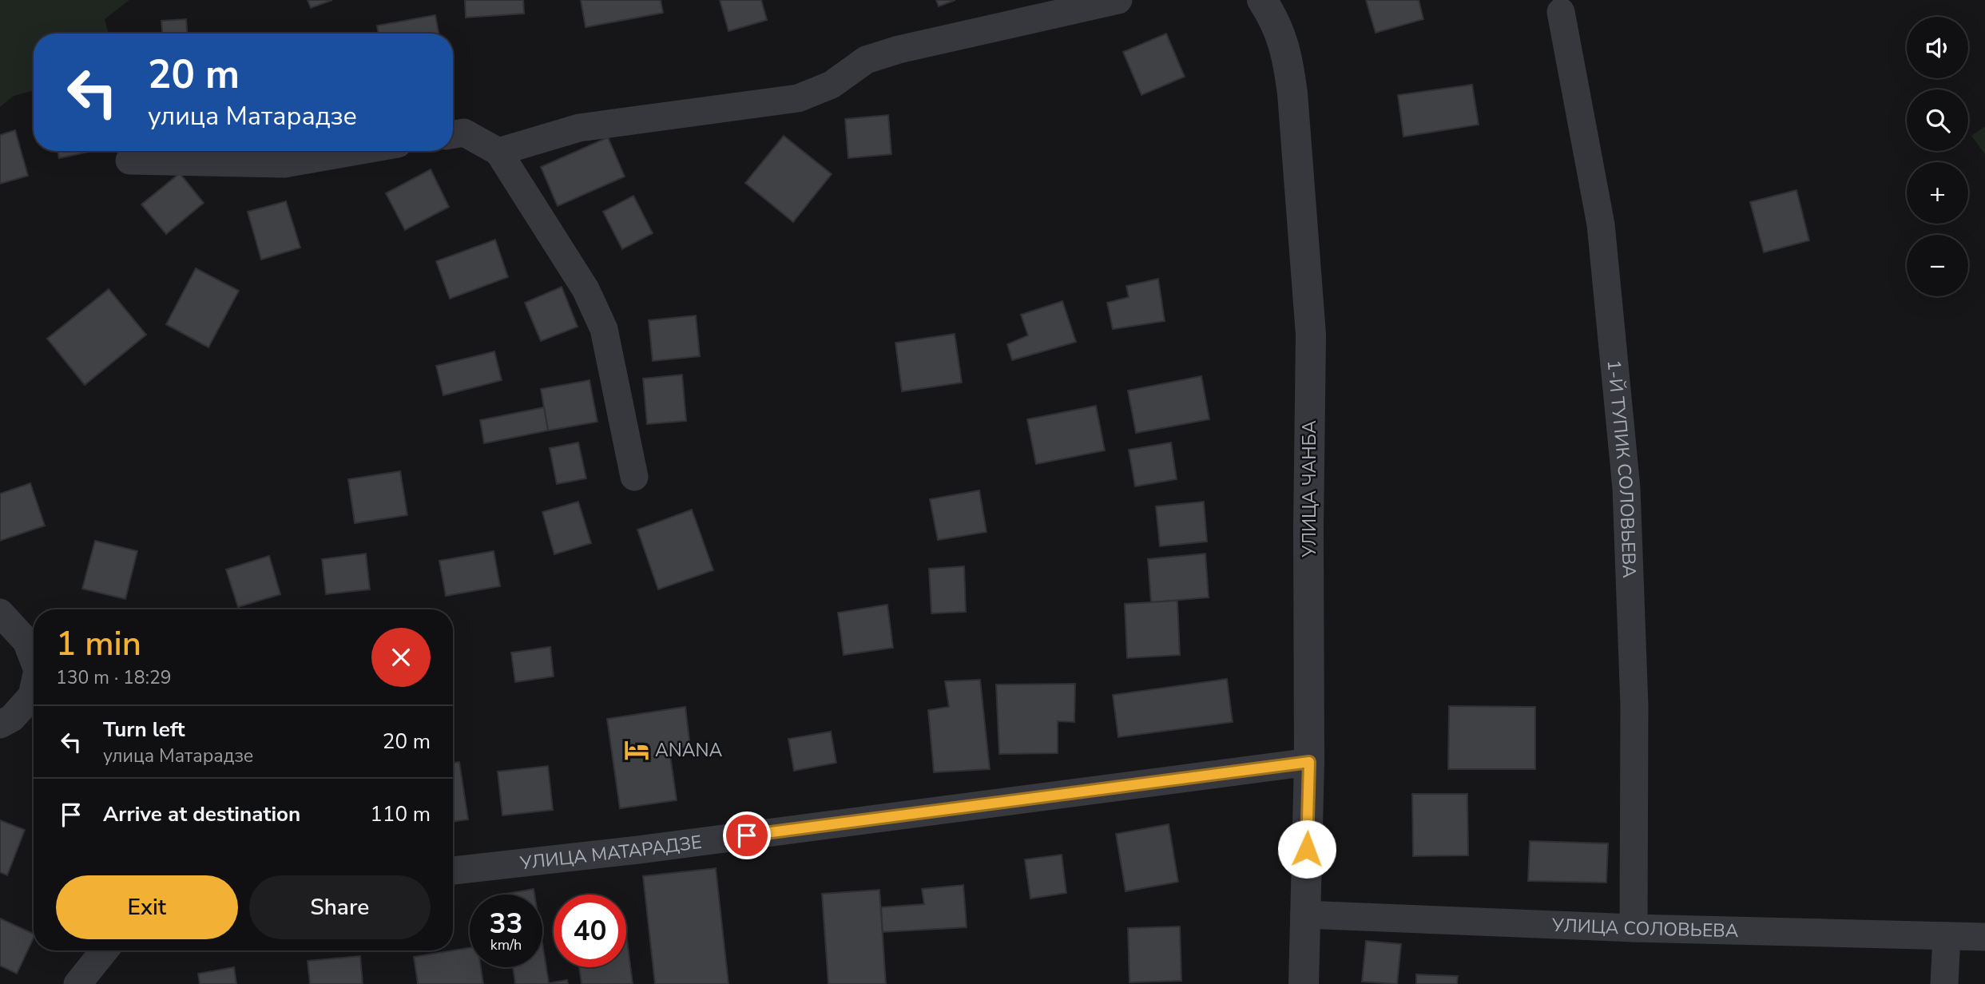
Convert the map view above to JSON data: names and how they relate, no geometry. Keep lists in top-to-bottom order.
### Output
{
  "streets": {
    "street": [
      "1-Й ТУПИК СОЛОВЬЕВА",
      "УЛИЦА ЧАНБА",
      "УЛИЦА МАТАРАДЗЕ",
      "УЛИЦА СОЛОВЬЕВА"
    ]
  },
  "crossings": [
    ["1-Й ТУПИК СОЛОВЬЕВА", "УЛИЦА СОЛОВЬЕВА"],
    ["УЛИЦА ЧАНБА", "УЛИЦА МАТАРАДЗЕ"],
    ["УЛИЦА ЧАНБА", "УЛИЦА СОЛОВЬЕВА"]
  ],
  "places": {
    "hotel": ["ANANA"]
  },
  "page": {
    "map_buttons": ["+", "−"],
    "turn": ["20 m", "улица Матарадзе"],
    "heading": ["1 min", "130 m · 18:29"],
    "list": [
      {
        "name": "Turn left",
        "note": "улица Матарадзе",
        "value": "20 m"
      },
      {
        "name": "Arrive at destination",
        "value": "110 m"
      }
    ],
    "buttons": ["Exit", "Share"],
    "speed": "33 km/h",
    "limit": "40"
  }
}
